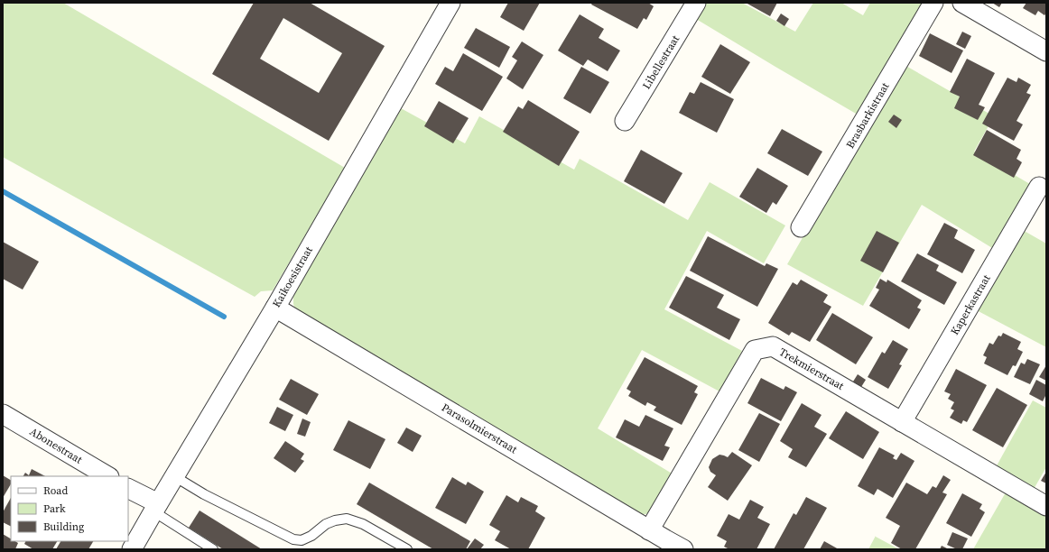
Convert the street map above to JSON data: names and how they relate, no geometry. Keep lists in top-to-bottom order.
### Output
{
  "streets": {
    "street": [
      "Libellestraat",
      "Brasbarkistraat",
      "Kaikoesistraat",
      "Kaperkastraat",
      "Trekmierstraat",
      "Parasolmierstraat",
      "Abonestraat"
    ]
  },
  "crossings": [
    ["Kaikoesistraat", "Parasolmierstraat"],
    ["Kaperkastraat", "Trekmierstraat"],
    ["Trekmierstraat", "Parasolmierstraat"]
  ],
  "legend": ["Road", "Park", "Building"]
}
